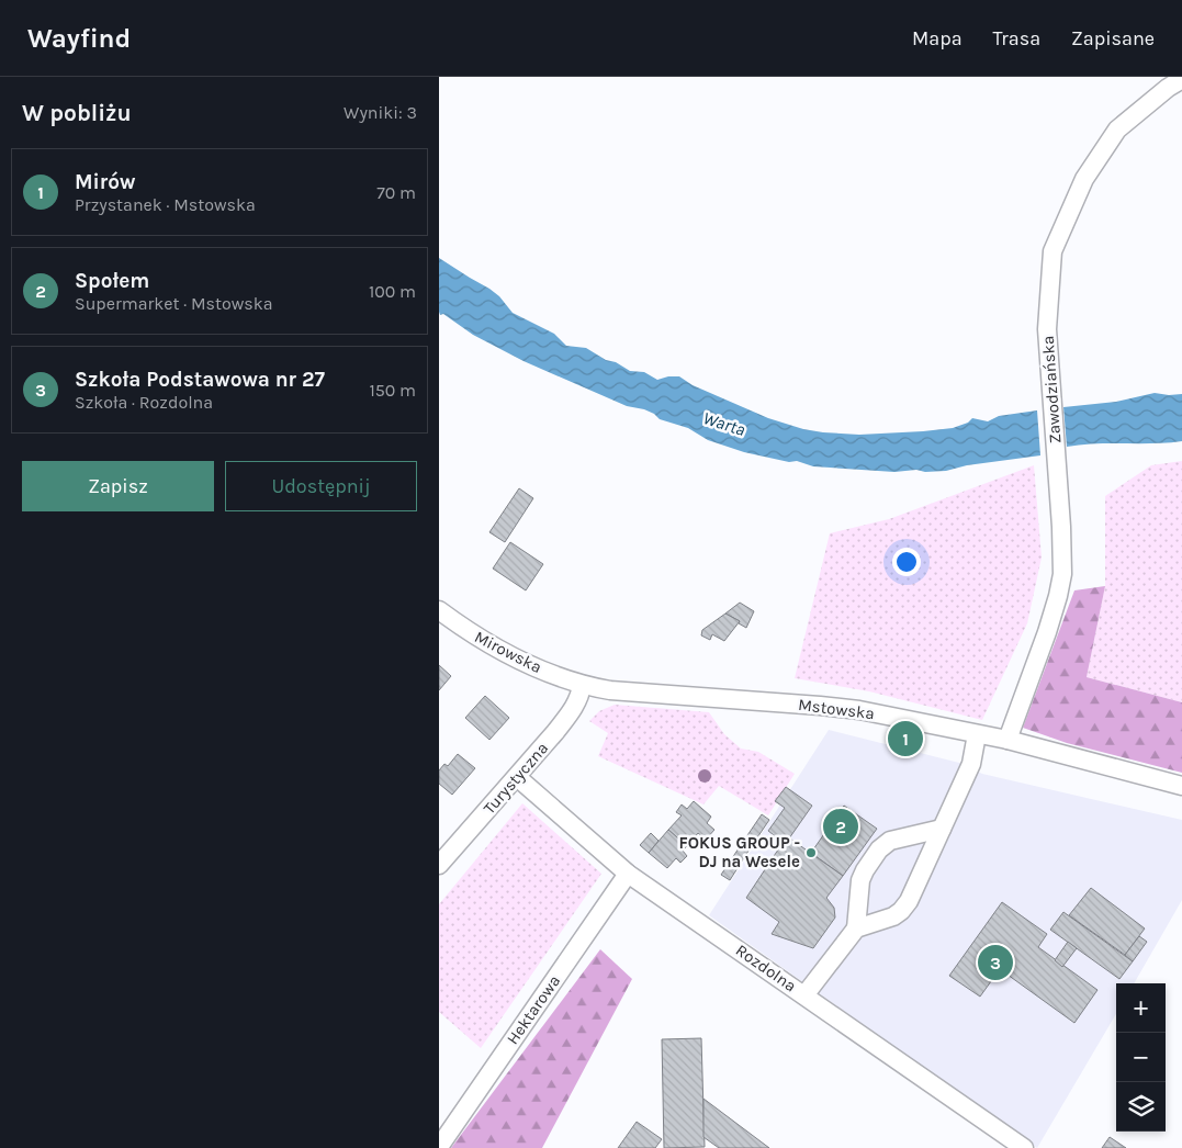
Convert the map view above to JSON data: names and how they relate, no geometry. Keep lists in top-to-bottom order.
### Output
{
  "streets": {
    "street": [
      "Zawodziańska",
      "Mirowska",
      "Mstowska",
      "Turystyczna",
      "Rozdolna",
      "Hektarowa"
    ]
  },
  "crossings": [
    ["Zawodziańska", "Mstowska"],
    ["Mirowska", "Mstowska"],
    ["Mirowska", "Turystyczna"],
    ["Mstowska", "Turystyczna"],
    ["Turystyczna", "Rozdolna"],
    ["Rozdolna", "Hektarowa"]
  ],
  "water": ["Warta"],
  "places": ["FOKUS GROUP - DJ na Wesele"],
  "page": {
    "header": "Wayfind",
    "nav": ["Mapa", "Trasa", "Zapisane"],
    "heading": ["W pobliżu", "Wyniki: 3"],
    "list": [
      {
        "mark": "1",
        "name": "Mirów",
        "note": "Przystanek · Mstowska",
        "value": "70 m"
      },
      {
        "mark": "2",
        "name": "Społem",
        "note": "Supermarket · Mstowska",
        "value": "100 m"
      },
      {
        "mark": "3",
        "name": "Szkoła Podstawowa nr 27",
        "note": "Szkoła · Rozdolna",
        "value": "150 m"
      }
    ],
    "buttons": ["Zapisz", "Udostępnij"],
    "pins": ["1", "2", "3"],
    "map_buttons": ["+", "−"]
  }
}
